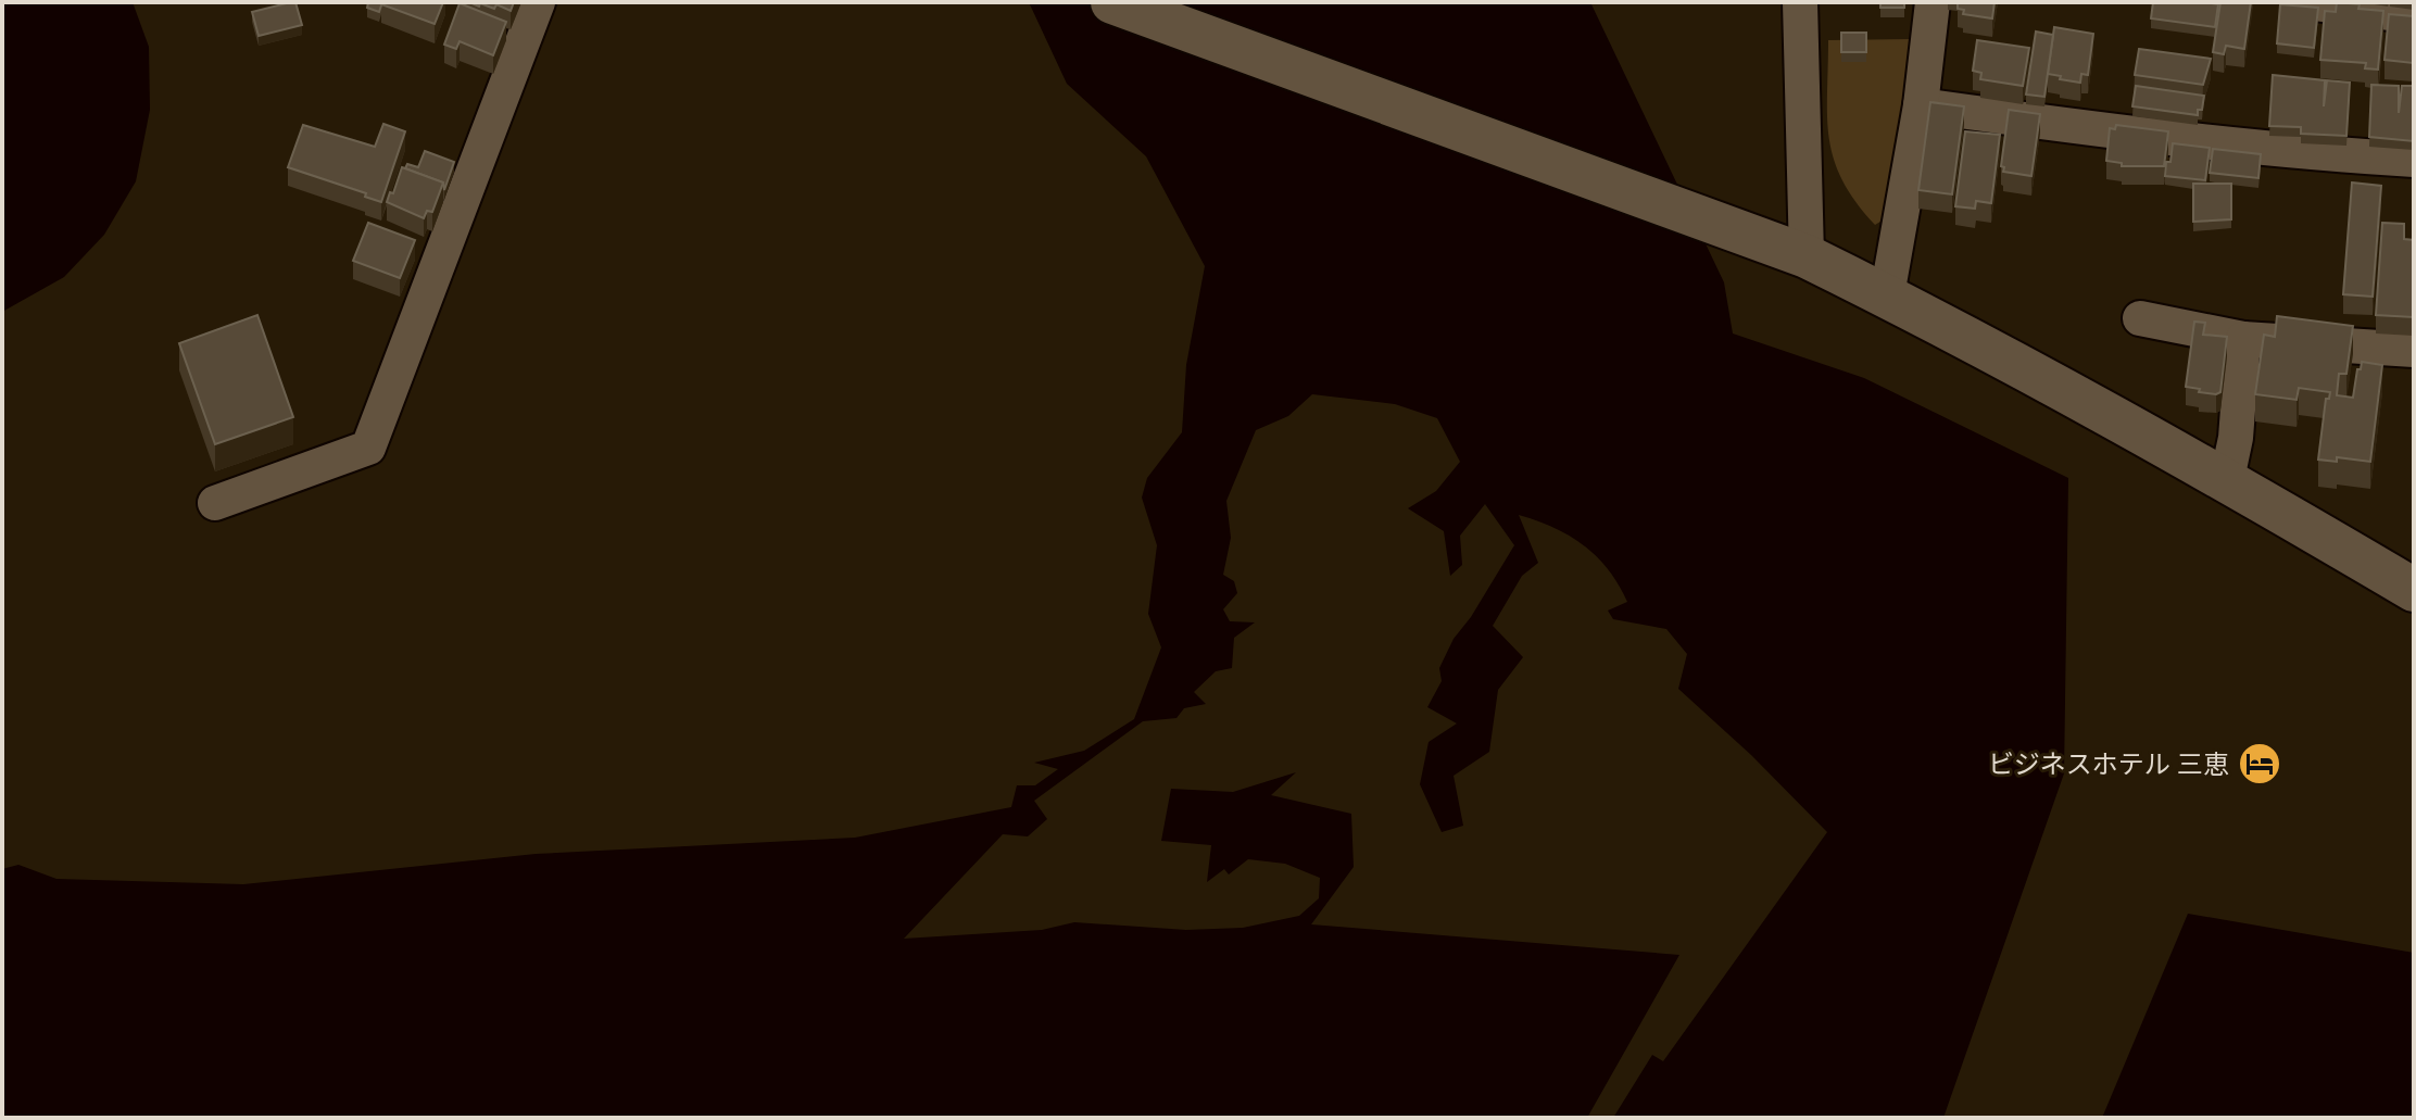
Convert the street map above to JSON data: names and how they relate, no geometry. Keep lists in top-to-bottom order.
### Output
{
  "places": {
    "hotel": ["ビジネスホテル 三恵"]
  }
}
